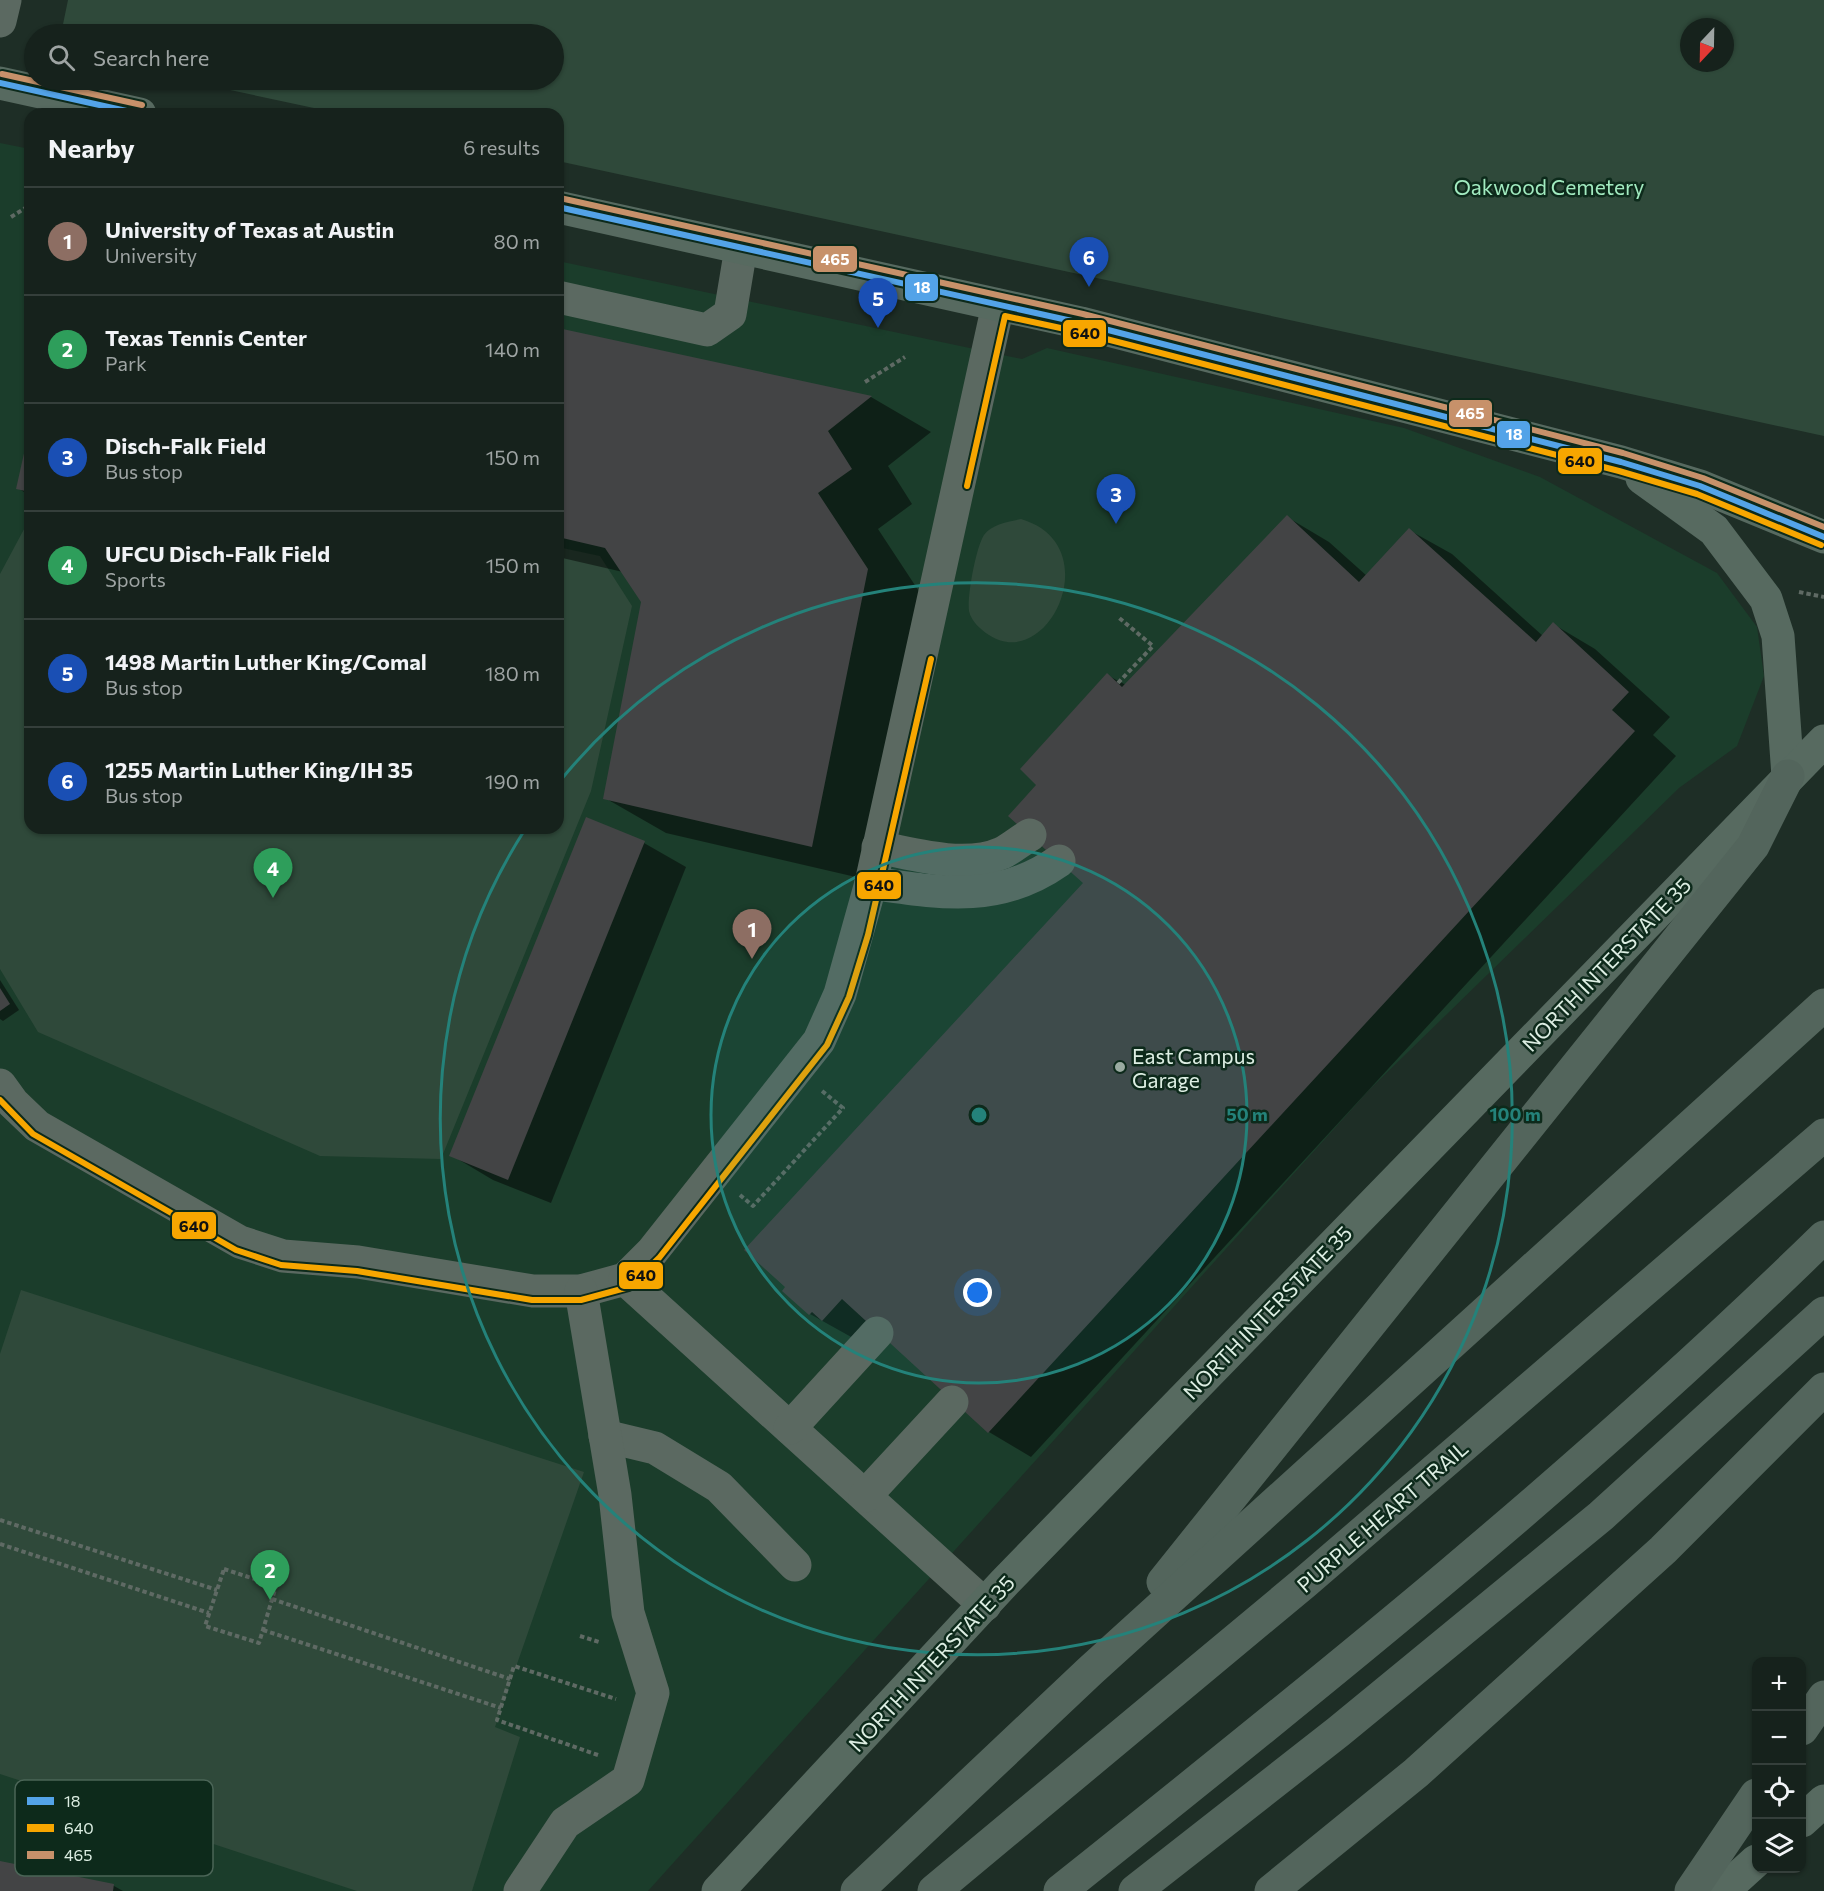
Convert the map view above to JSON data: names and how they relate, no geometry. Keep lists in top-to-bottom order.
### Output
{
  "streets": {
    "highway": ["PURPLE HEART TRAIL"],
    "main road": ["NORTH INTERSTATE 35"]
  },
  "parks": ["Oakwood Cemetery"],
  "places": ["East Campus Garage"],
  "lines": ["transit line 465", "transit line 18", "transit line 640"],
  "legend": ["18", "640", "465"],
  "north": "bottom",
  "page": {
    "search": "Search here",
    "heading": ["Nearby", "6 results"],
    "list": [
      {
        "mark": "1",
        "name": "University of Texas at Austin",
        "note": "University",
        "value": "80 m"
      },
      {
        "mark": "2",
        "name": "Texas Tennis Center",
        "note": "Park",
        "value": "140 m"
      },
      {
        "mark": "3",
        "name": "Disch-Falk Field",
        "note": "Bus stop",
        "value": "150 m"
      },
      {
        "mark": "4",
        "name": "UFCU Disch-Falk Field",
        "note": "Sports",
        "value": "150 m"
      },
      {
        "mark": "5",
        "name": "1498 Martin Luther King/Comal",
        "note": "Bus stop",
        "value": "180 m"
      },
      {
        "mark": "6",
        "name": "1255 Martin Luther King/IH 35",
        "note": "Bus stop",
        "value": "190 m"
      }
    ],
    "pins": [
      "6",
      "5",
      "3",
      "4",
      "1",
      "2"
    ],
    "map_buttons": ["+", "−"]
  },
  "rings": ["50 m", "100 m"]
}
